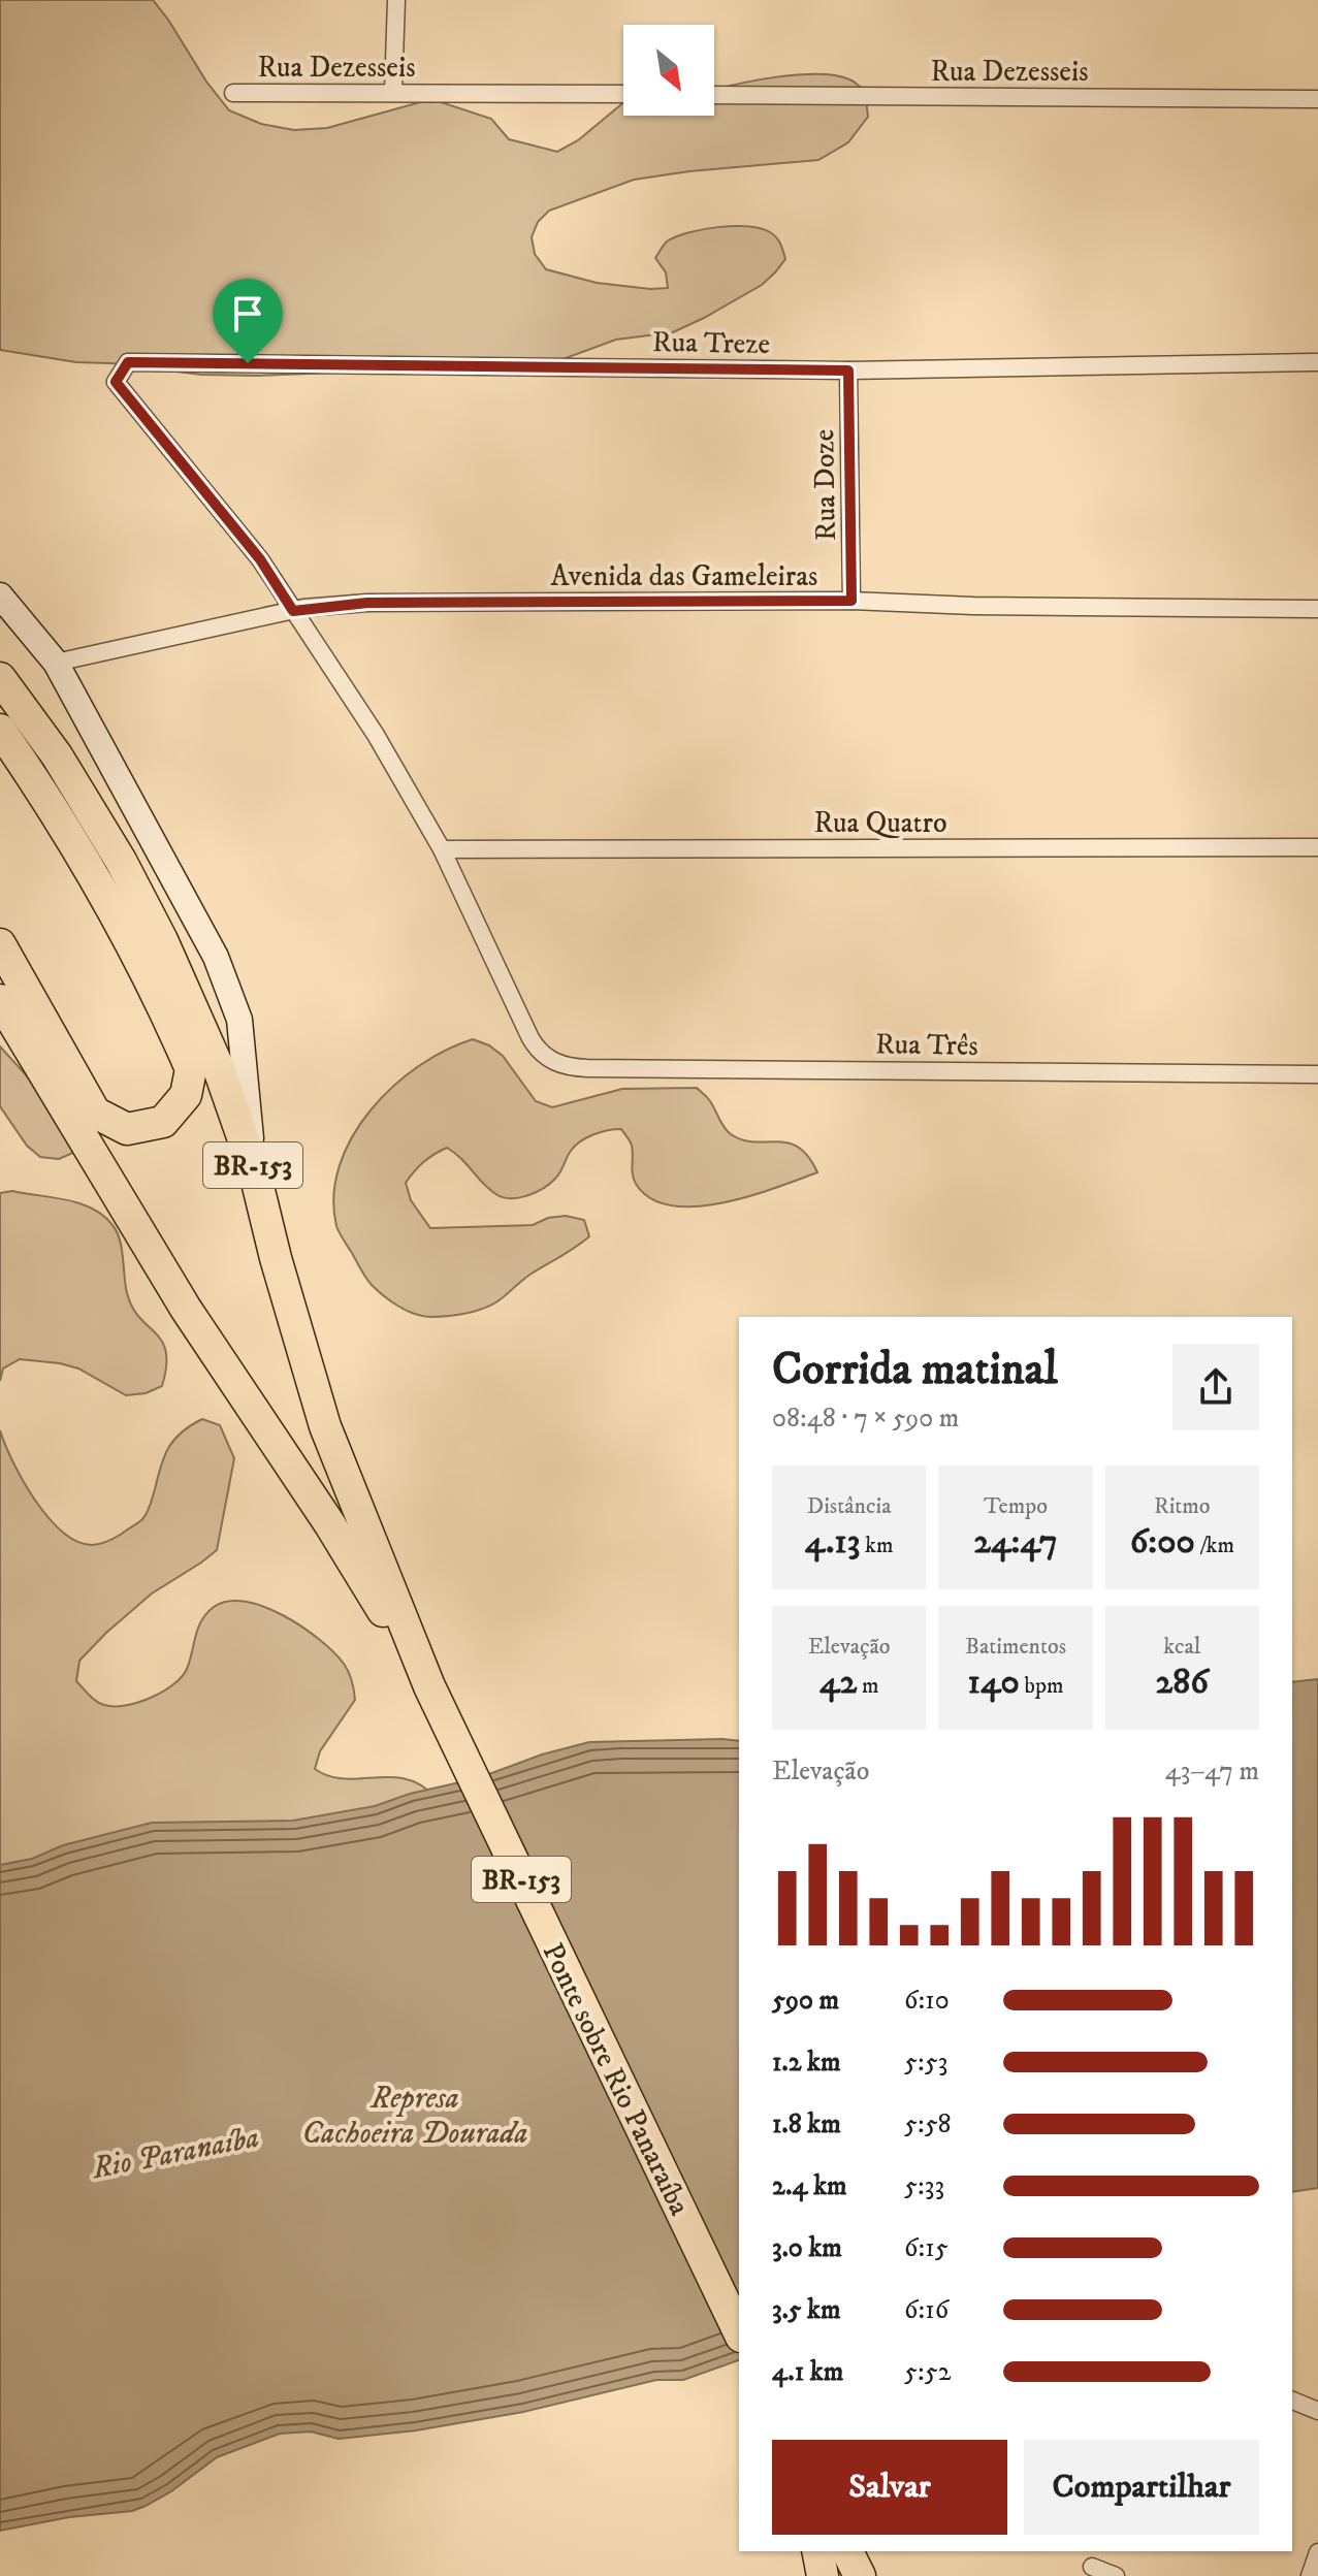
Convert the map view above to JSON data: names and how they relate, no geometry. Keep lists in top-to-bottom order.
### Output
{
  "streets": {
    "highway": ["BR-153", "Ponte sobre Rio Panaraíba"],
    "street": [
      "Rua Dezesseis",
      "Rua Treze",
      "Rua Doze",
      "Avenida das Gameleiras",
      "Rua Quatro",
      "Rua Três"
    ]
  },
  "crossings": [
    ["Rua Treze", "Rua Doze"],
    ["Rua Treze", "Avenida das Gameleiras"],
    ["Rua Doze", "Avenida das Gameleiras"],
    ["Rua Quatro", "Rua Três"],
    ["BR-153", "Ponte sobre Rio Panaraíba"]
  ],
  "water": ["Represa Cachoeira Dourada", "Rio Paranaíba"],
  "north": "bottom right",
  "page": {
    "heading": ["Corrida matinal", "08:48 · 7 × 590 m"],
    "stats": [
      ["Distância", "4.13 km"],
      ["Tempo", "24:47"],
      ["Ritmo", "6:00 /km"],
      ["Elevação", "42 m"],
      ["Batimentos", "140 bpm"],
      ["kcal", "286"]
    ],
    "chart": ["Elevação", "43–47 m"],
    "list": [
      {
        "name": "590 m",
        "note": "6:10"
      },
      {
        "name": "1.2 km",
        "note": "5:53"
      },
      {
        "name": "1.8 km",
        "note": "5:58"
      },
      {
        "name": "2.4 km",
        "note": "5:33"
      },
      {
        "name": "3.0 km",
        "note": "6:15"
      },
      {
        "name": "3.5 km",
        "note": "6:16"
      },
      {
        "name": "4.1 km",
        "note": "5:52"
      }
    ],
    "buttons": ["Salvar", "Compartilhar"]
  }
}
